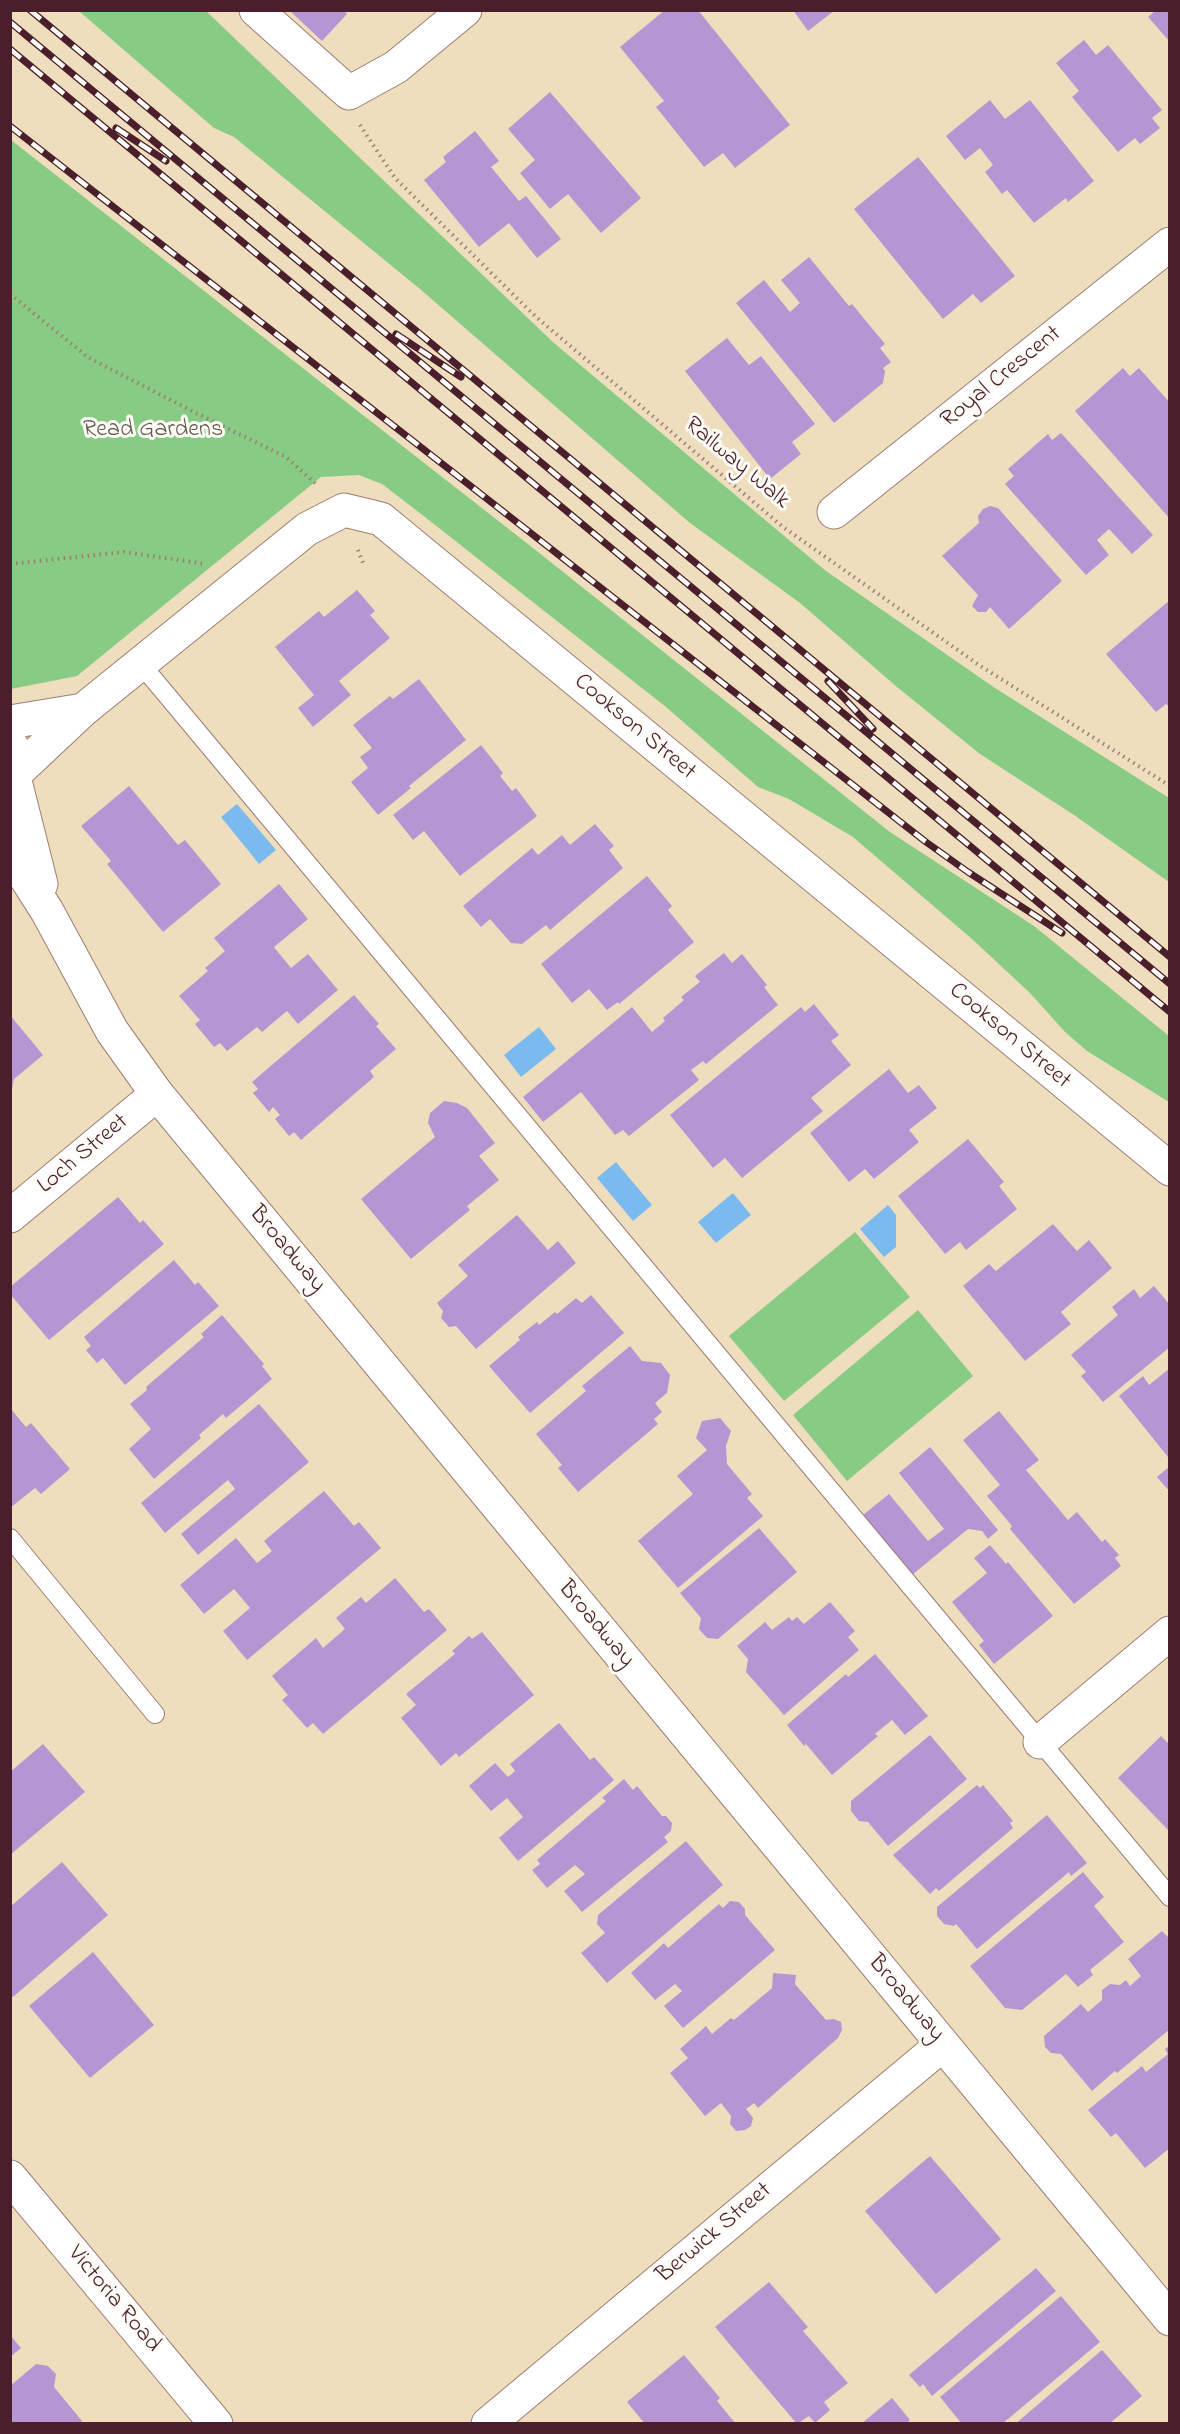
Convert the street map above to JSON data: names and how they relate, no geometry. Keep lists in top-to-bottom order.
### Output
{
  "streets": {
    "street": [
      "Royal Crescent",
      "Cookson Street",
      "Loch Street",
      "Broadway",
      "Berwick Street",
      "Victoria Road"
    ],
    "path": ["Railway Walk"]
  },
  "crossings": [
    ["Loch Street", "Broadway"],
    ["Broadway", "Berwick Street"]
  ],
  "parks": ["Read Gardens"]
}
